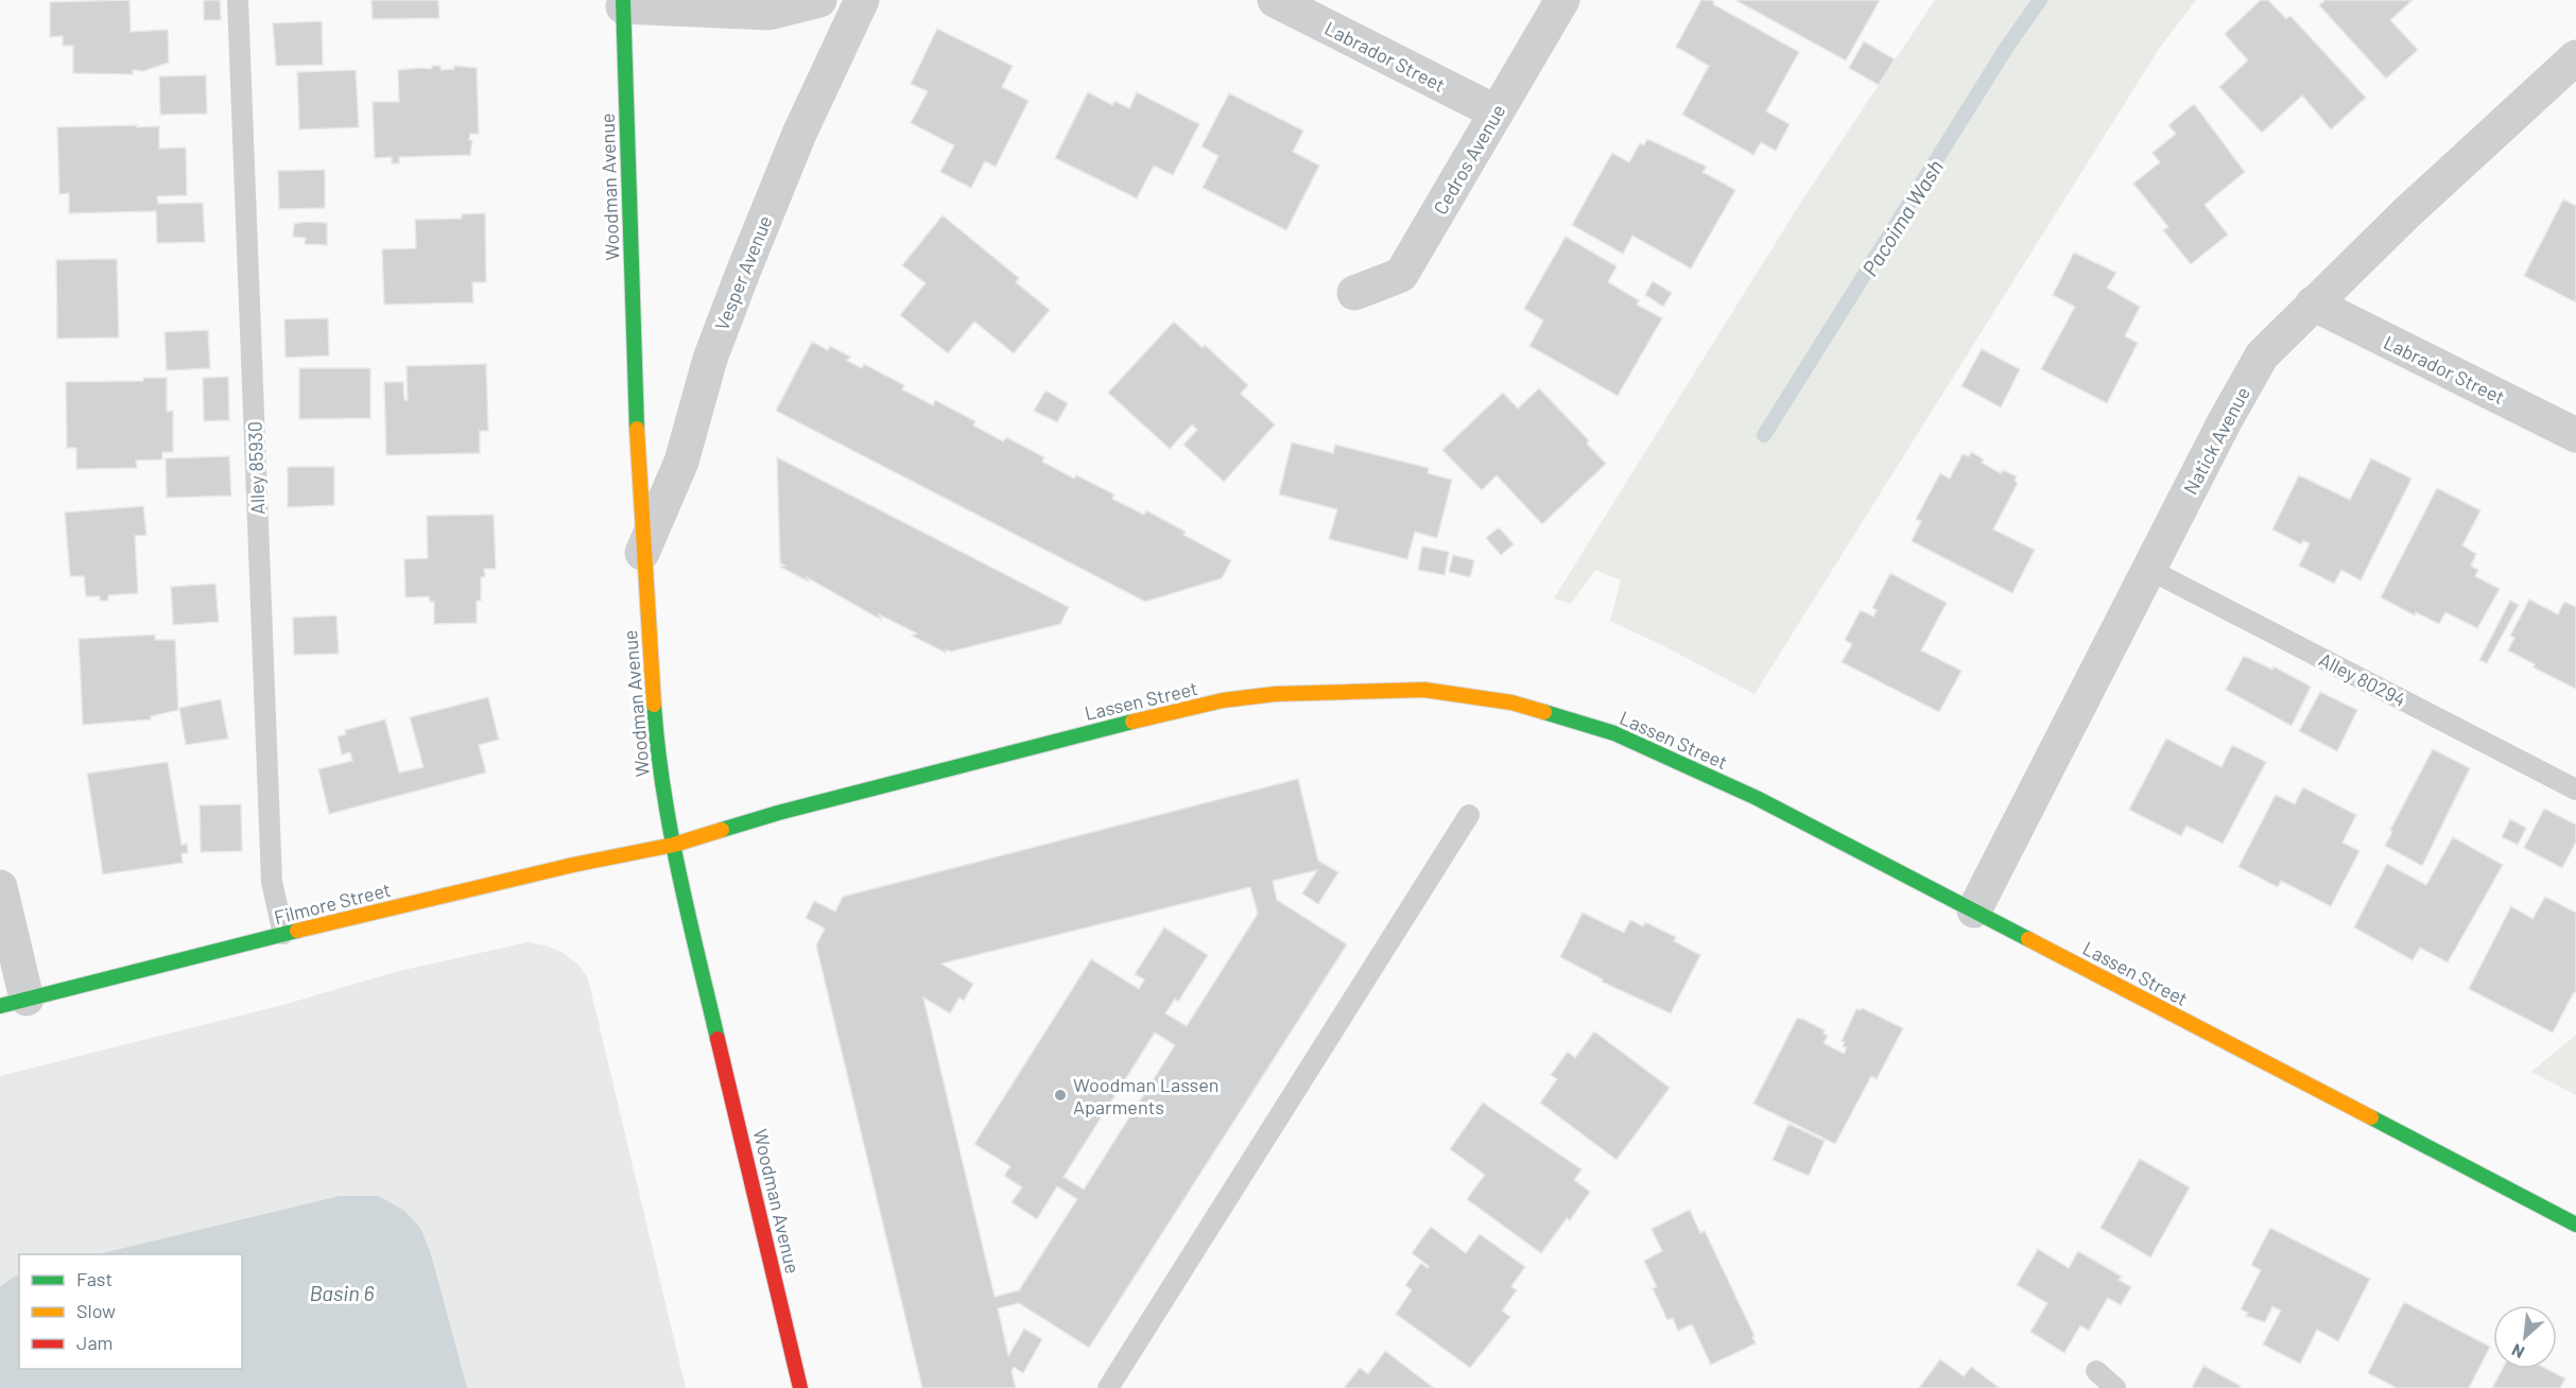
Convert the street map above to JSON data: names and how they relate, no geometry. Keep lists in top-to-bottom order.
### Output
{
  "streets": {
    "main road": ["Woodman Avenue", "Lassen Street", "Filmore Street"],
    "street": [
      "Labrador Street",
      "Cedros Avenue",
      "Vesper Avenue",
      "Natick Avenue"
    ],
    "lane": ["Alley 85930", "Alley 80294"]
  },
  "crossings": [
    ["Labrador Street", "Cedros Avenue"],
    ["Labrador Street", "Natick Avenue"],
    ["Woodman Avenue", "Vesper Avenue"],
    ["Woodman Avenue", "Lassen Street"],
    ["Woodman Avenue", "Filmore Street"],
    ["Natick Avenue", "Alley 80294"],
    ["Natick Avenue", "Lassen Street"],
    ["Alley 85930", "Filmore Street"],
    ["Lassen Street", "Filmore Street"]
  ],
  "water": ["Pacoima Wash", "Basin 6"],
  "places": ["Woodman Lassen Aparments"],
  "legend": ["Fast", "Slow", "Jam"],
  "north": "bottom left"
}
